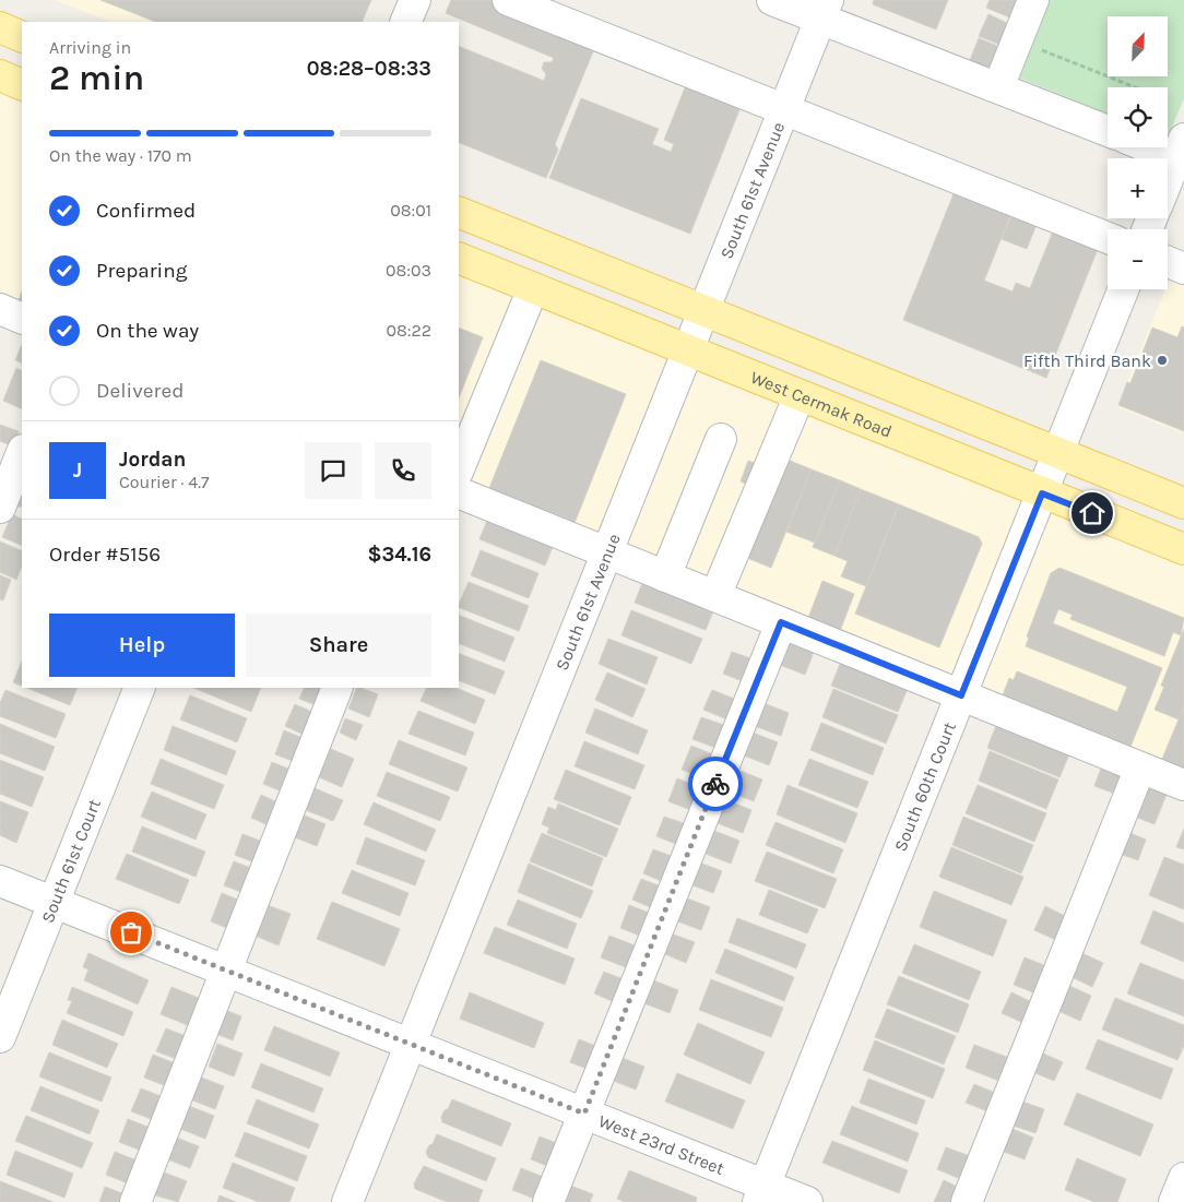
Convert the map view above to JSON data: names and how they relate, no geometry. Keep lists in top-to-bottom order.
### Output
{
  "streets": {
    "main road": ["West Cermak Road"],
    "street": [
      "South 61st Avenue",
      "South 60th Court",
      "South 61st Court",
      "West 23rd Street"
    ]
  },
  "crossings": [
    ["South 61st Avenue", "West Cermak Road"],
    ["South 61st Avenue", "West 23rd Street"],
    ["West Cermak Road", "South 60th Court"],
    ["South 60th Court", "West 23rd Street"],
    ["South 61st Court", "West 23rd Street"]
  ],
  "places": ["Fifth Third Bank"],
  "north": "top right",
  "page": {
    "map_buttons": ["+", "−"],
    "heading": ["2 min", "Arriving in", "08:28–08:33"],
    "panel": [
      "Jordan",
      "Courier · 4.7",
      "Order #5156",
      "$34.16"
    ],
    "bar": "On the way · 170 m",
    "list": [
      ["Confirmed", "08:01"],
      ["Preparing", "08:03"],
      ["On the way", "08:22"],
      "Delivered"
    ],
    "round": "J",
    "buttons": ["Help", "Share"]
  }
}
